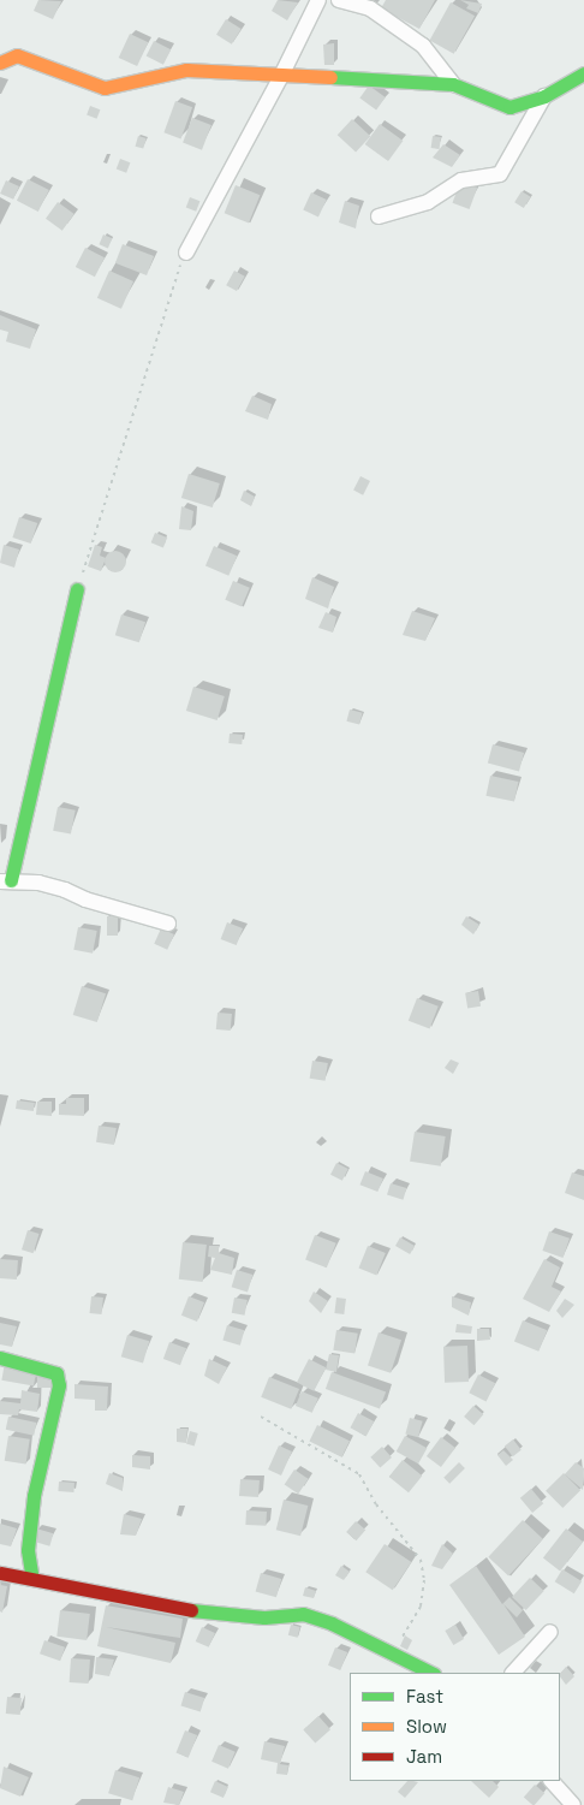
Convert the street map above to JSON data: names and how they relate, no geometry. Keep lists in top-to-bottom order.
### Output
{
  "legend": ["Fast", "Slow", "Jam"]
}
